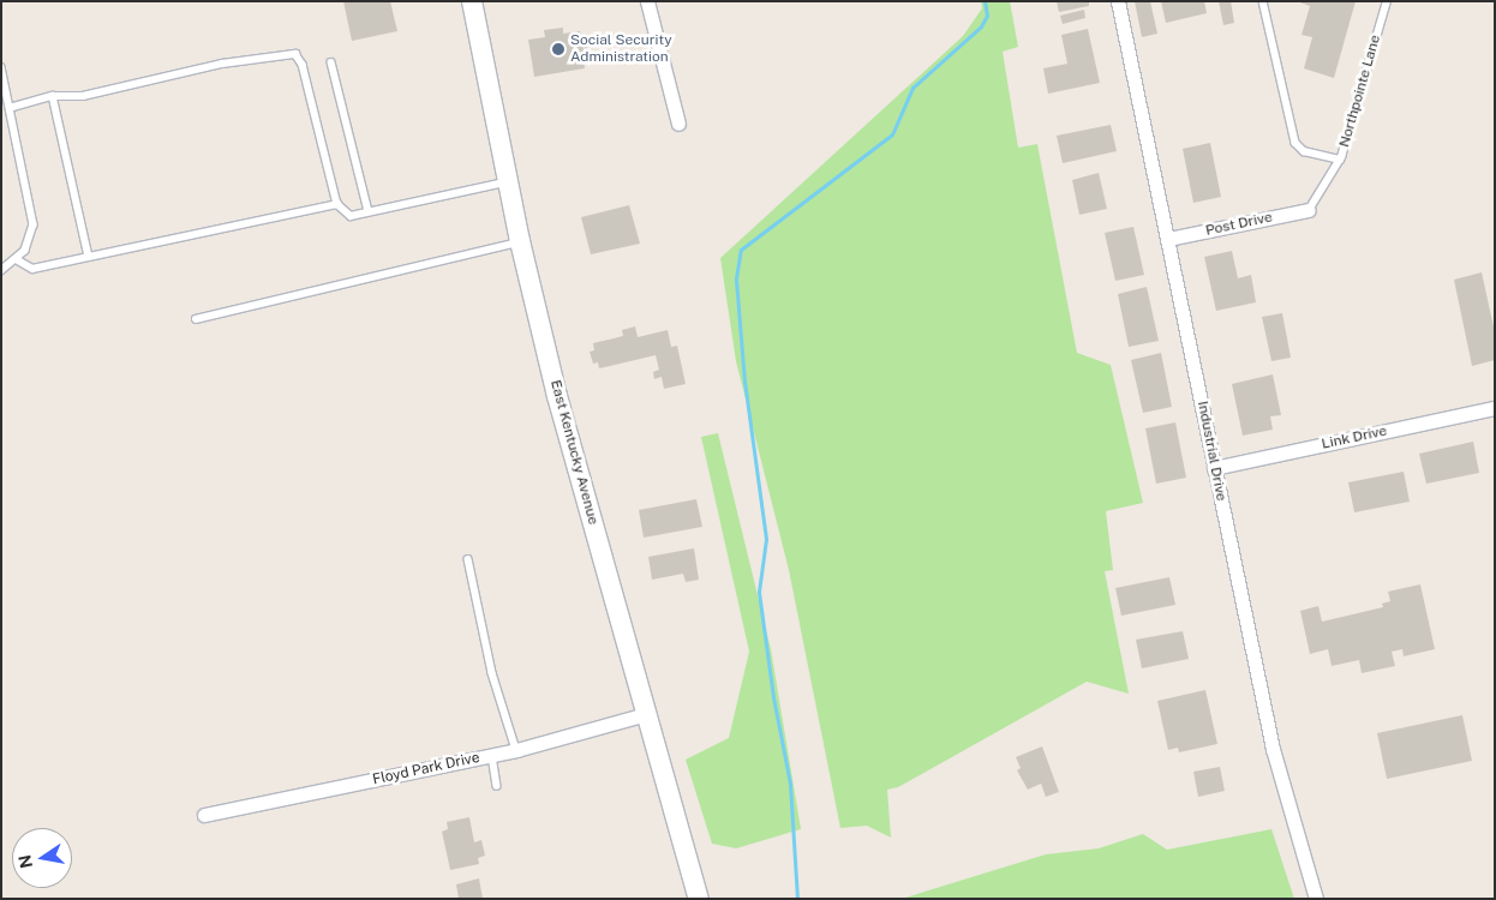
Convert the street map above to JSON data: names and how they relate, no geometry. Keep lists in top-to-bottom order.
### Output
{
  "streets": {
    "street": [
      "Post Drive",
      "Link Drive",
      "Industrial Drive",
      "East Kentucky Avenue",
      "Floyd Park Drive"
    ],
    "lane": ["Northpointe Lane"]
  },
  "crossings": [
    ["Northpointe Lane", "Post Drive"],
    ["Post Drive", "Industrial Drive"],
    ["Link Drive", "Industrial Drive"],
    ["East Kentucky Avenue", "Floyd Park Drive"]
  ],
  "places": ["Social Security Administration"],
  "north": "left"
}
